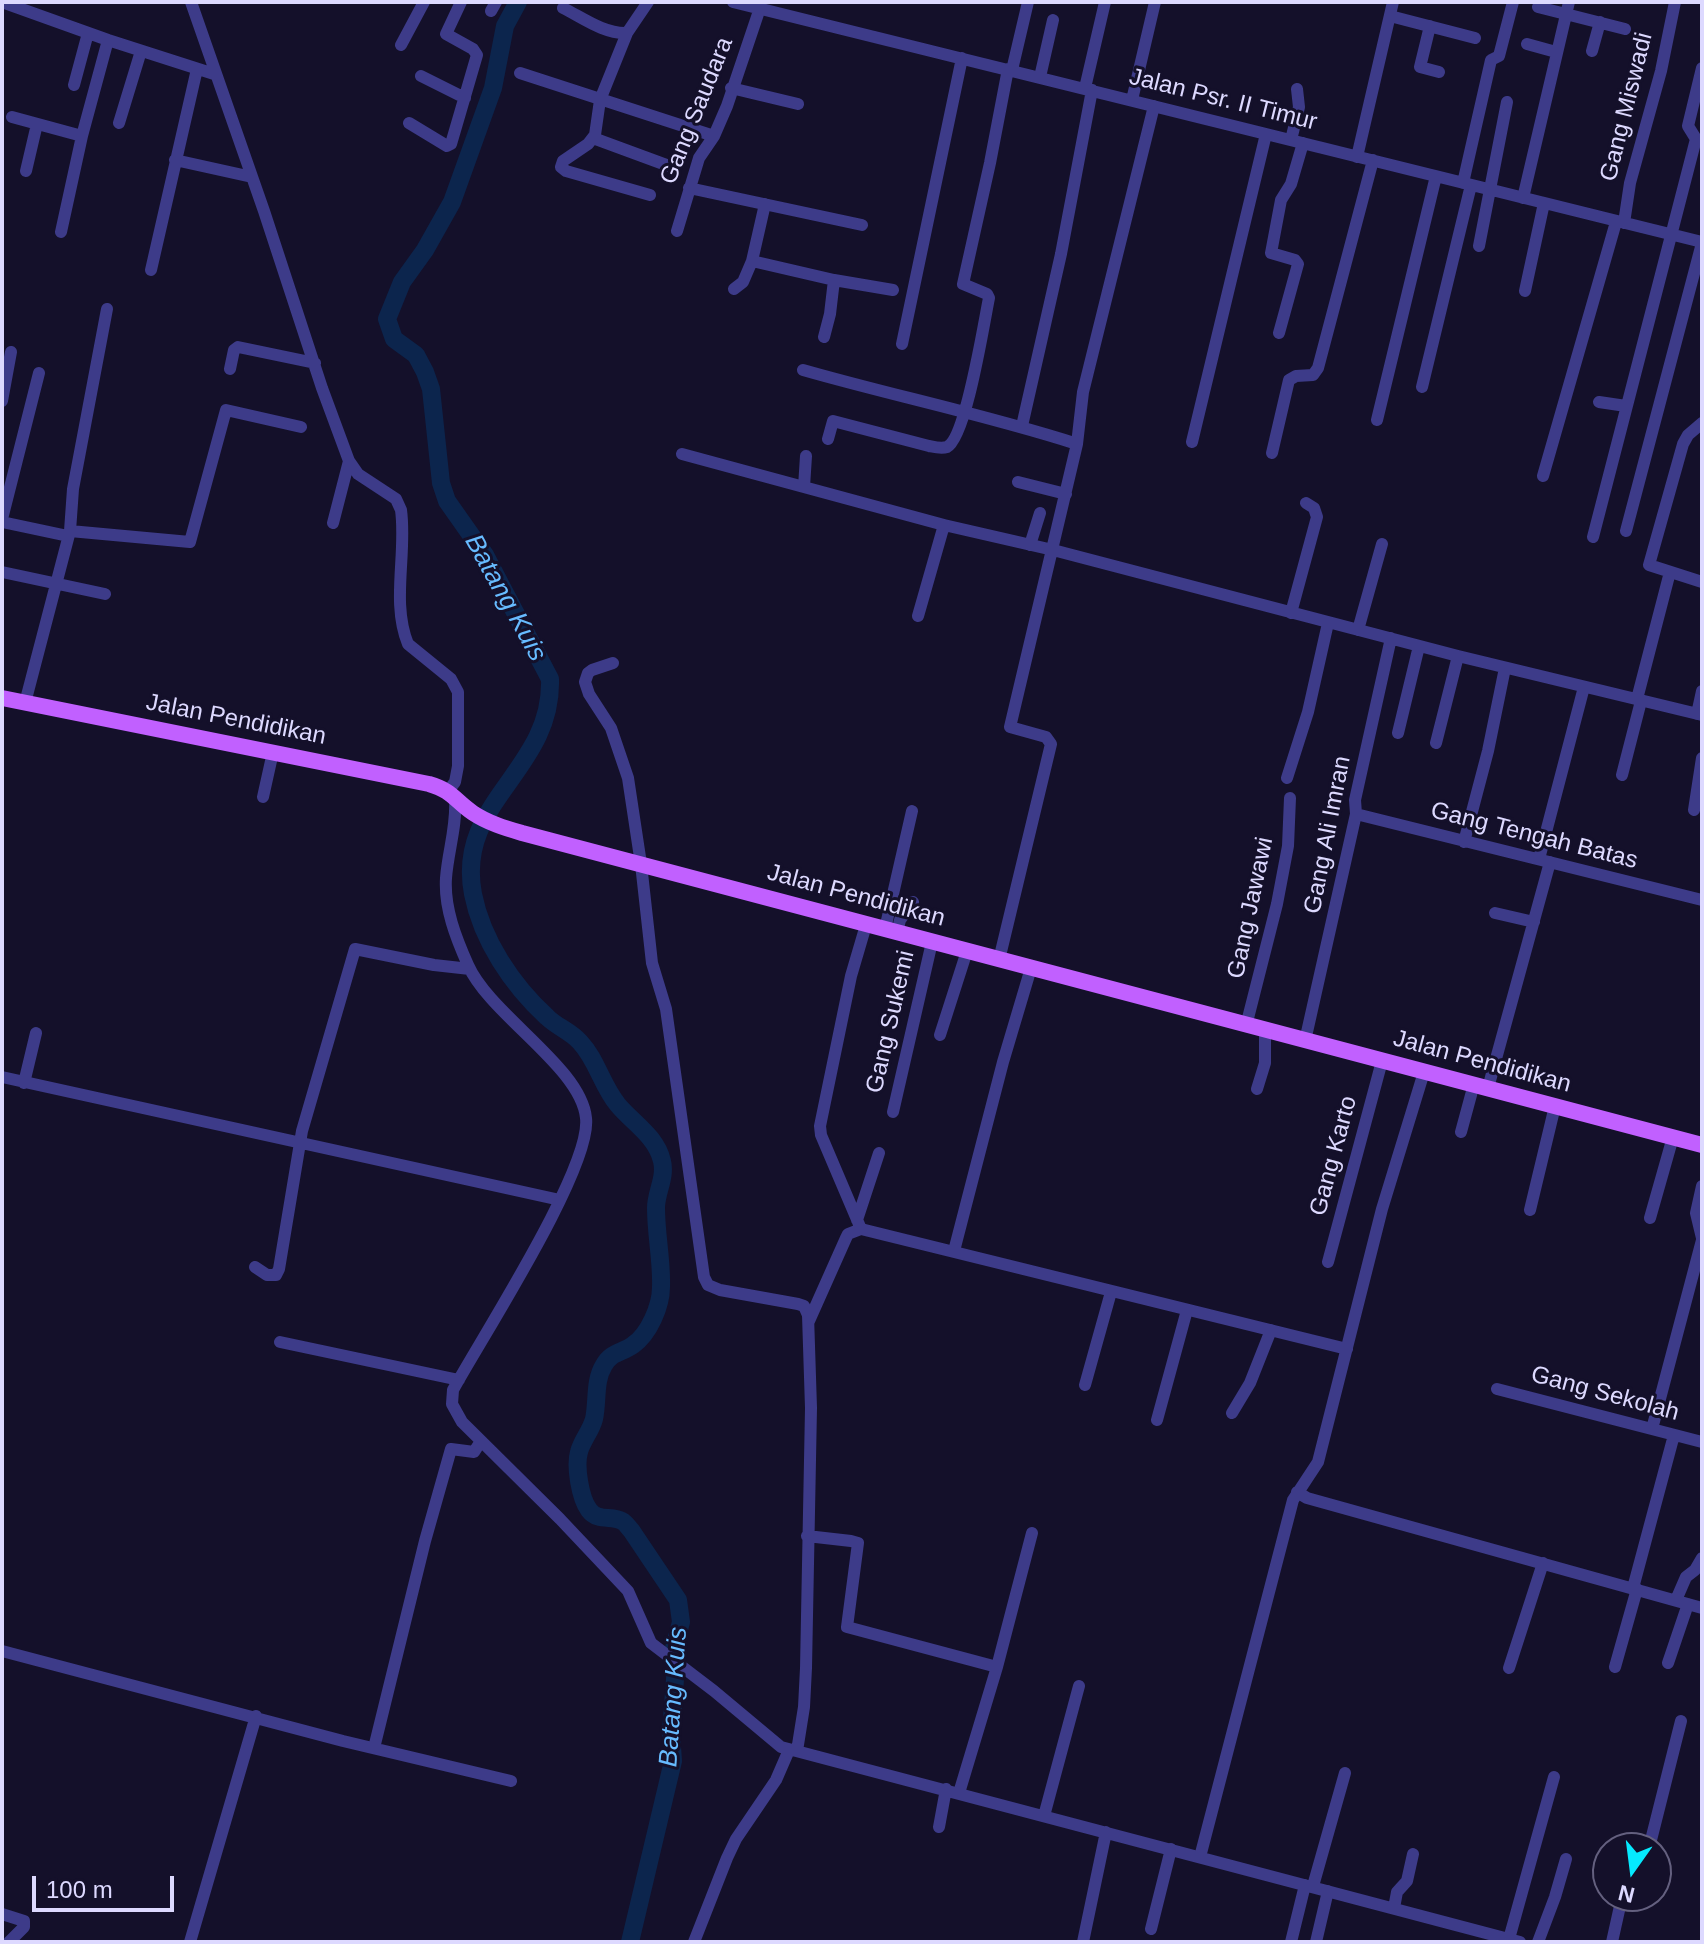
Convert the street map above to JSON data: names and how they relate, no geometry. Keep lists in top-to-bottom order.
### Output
{
  "streets": {
    "main road": ["Jalan Pendidikan"],
    "street": [
      "Jalan Psr. II Timur",
      "Gang Miswadi",
      "Gang Saudara",
      "Gang Ali Imran",
      "Gang Tengah Batas",
      "Gang Jawawi",
      "Gang Sukemi",
      "Gang Karto",
      "Gang Sekolah"
    ]
  },
  "crossings": [
    ["Jalan Psr. II Timur", "Gang Miswadi"],
    ["Jalan Psr. II Timur", "Gang Saudara"],
    ["Jalan Pendidikan", "Gang Ali Imran"],
    ["Jalan Pendidikan", "Gang Jawawi"],
    ["Jalan Pendidikan", "Gang Sukemi"],
    ["Jalan Pendidikan", "Gang Karto"],
    ["Gang Ali Imran", "Gang Tengah Batas"]
  ],
  "water": ["Batang Kuis"],
  "scale_bar": "100 m",
  "north": "bottom"
}
